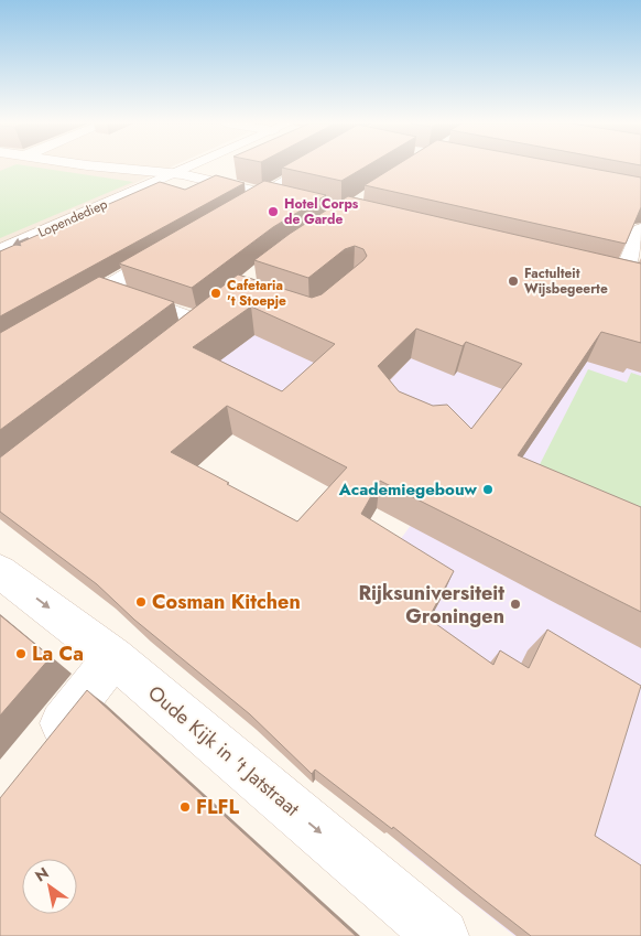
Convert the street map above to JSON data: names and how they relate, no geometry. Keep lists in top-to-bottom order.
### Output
{
  "streets": {
    "street": ["Lopendediep", "Oude Kijk in 't Jatstraat"]
  },
  "one_way": ["Oude Kijk in 't Jatstraat"],
  "places": [
    "Hotel Corps de Garde",
    "Factulteit Wijsbegeerte",
    "Cafetaria 't Stoepje",
    "Academiegebouw",
    "Cosman Kitchen",
    "Rijksuniversiteit Groningen",
    "La Ca",
    "FLFL"
  ],
  "north": "top left"
}
